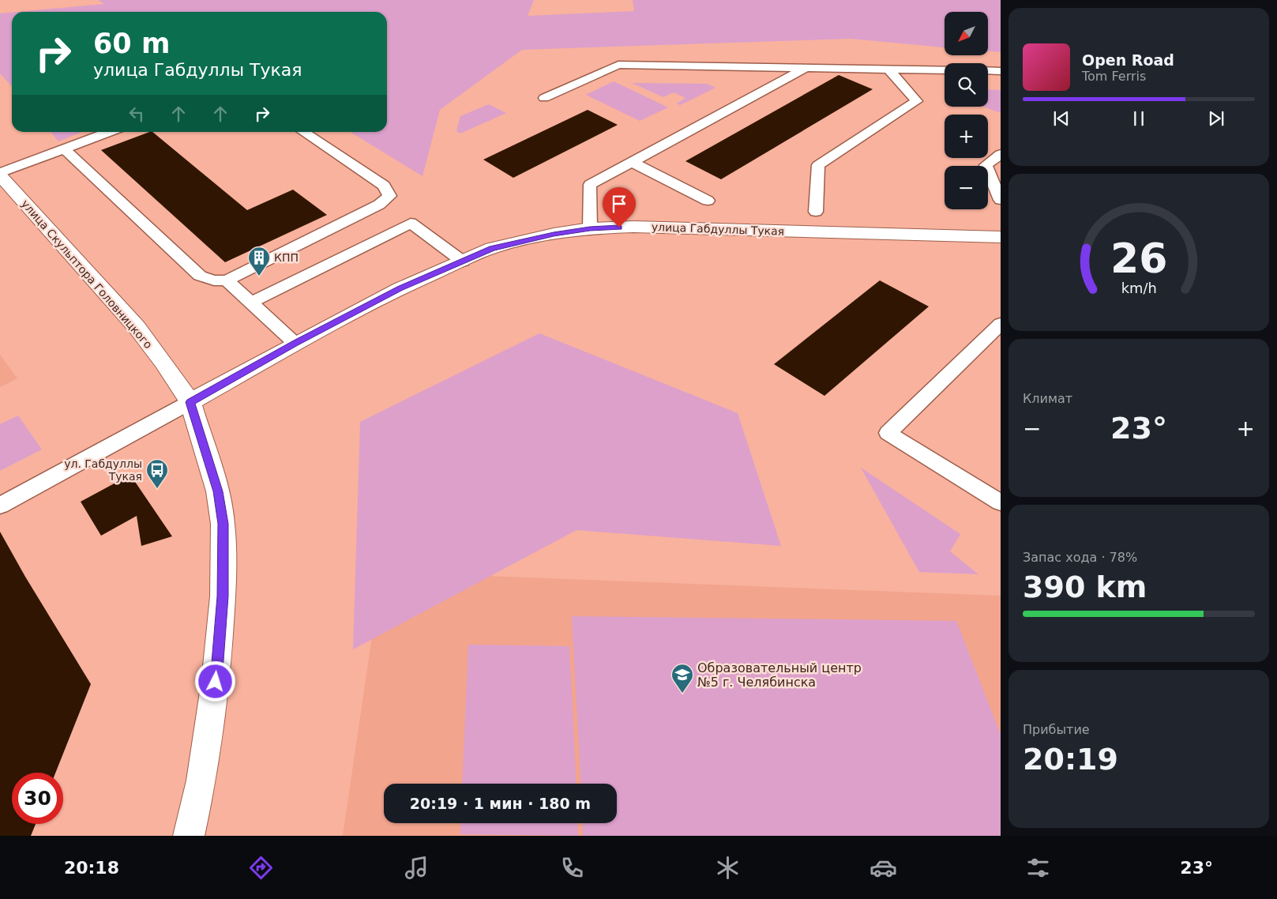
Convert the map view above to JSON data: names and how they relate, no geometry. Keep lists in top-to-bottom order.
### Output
{
  "streets": {
    "street": ["улица Габдуллы Тукая", "улица Скульптора Головницкого"]
  },
  "crossings": [
    ["улица Габдуллы Тукая", "улица Скульптора Головницкого"]
  ],
  "places": {
    "building": ["КПП"],
    "bus stop": ["ул. Габдуллы Тукая"],
    "school or university": ["Образовательный центр №5 г. Челябинска"]
  },
  "north": "bottom left",
  "page": {
    "map_buttons": ["+", "−"],
    "turn": ["60 m", "улица Габдуллы Тукая"],
    "song": ["Open Road", "Tom Ferris"],
    "tile": [
      "Климат",
      ["Запас хода · 78%", "390 km"],
      ["Прибытие", "20:19"]
    ],
    "heat": ["−", "23°", "+"],
    "limit": "30",
    "trip": "20:19 · 1 мин · 180 m",
    "tabs": ["20:18", "23°"],
    "gauge": ["26", "km/h"]
  }
}
